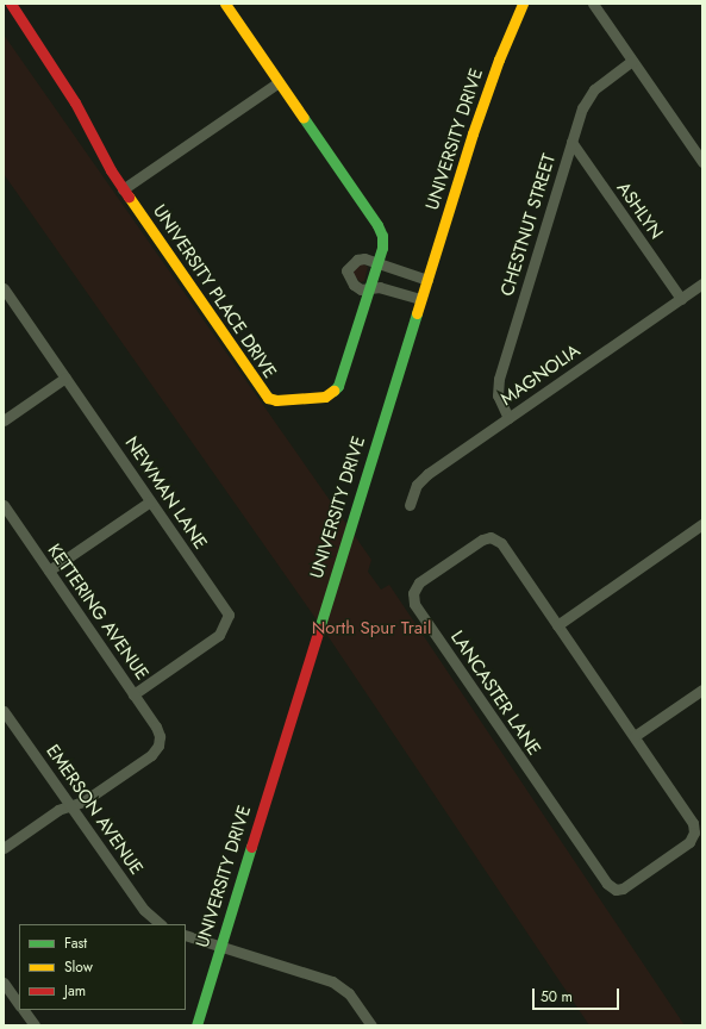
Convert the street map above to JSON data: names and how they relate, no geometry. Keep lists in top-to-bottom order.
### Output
{
  "streets": {
    "main road": ["UNIVERSITY DRIVE", "UNIVERSITY PLACE DRIVE"],
    "street": [
      "ASHLYN",
      "CHESTNUT STREET",
      "MAGNOLIA",
      "NEWMAN LANE",
      "KETTERING AVENUE",
      "LANCASTER LANE",
      "EMERSON AVENUE"
    ]
  },
  "crossings": [
    ["ASHLYN", "CHESTNUT STREET"],
    ["ASHLYN", "MAGNOLIA"],
    ["CHESTNUT STREET", "MAGNOLIA"],
    ["NEWMAN LANE", "KETTERING AVENUE"],
    ["KETTERING AVENUE", "EMERSON AVENUE"]
  ],
  "parks": ["North Spur Trail"],
  "legend": ["Fast", "Slow", "Jam"],
  "scale_bar": "50 m"
}
